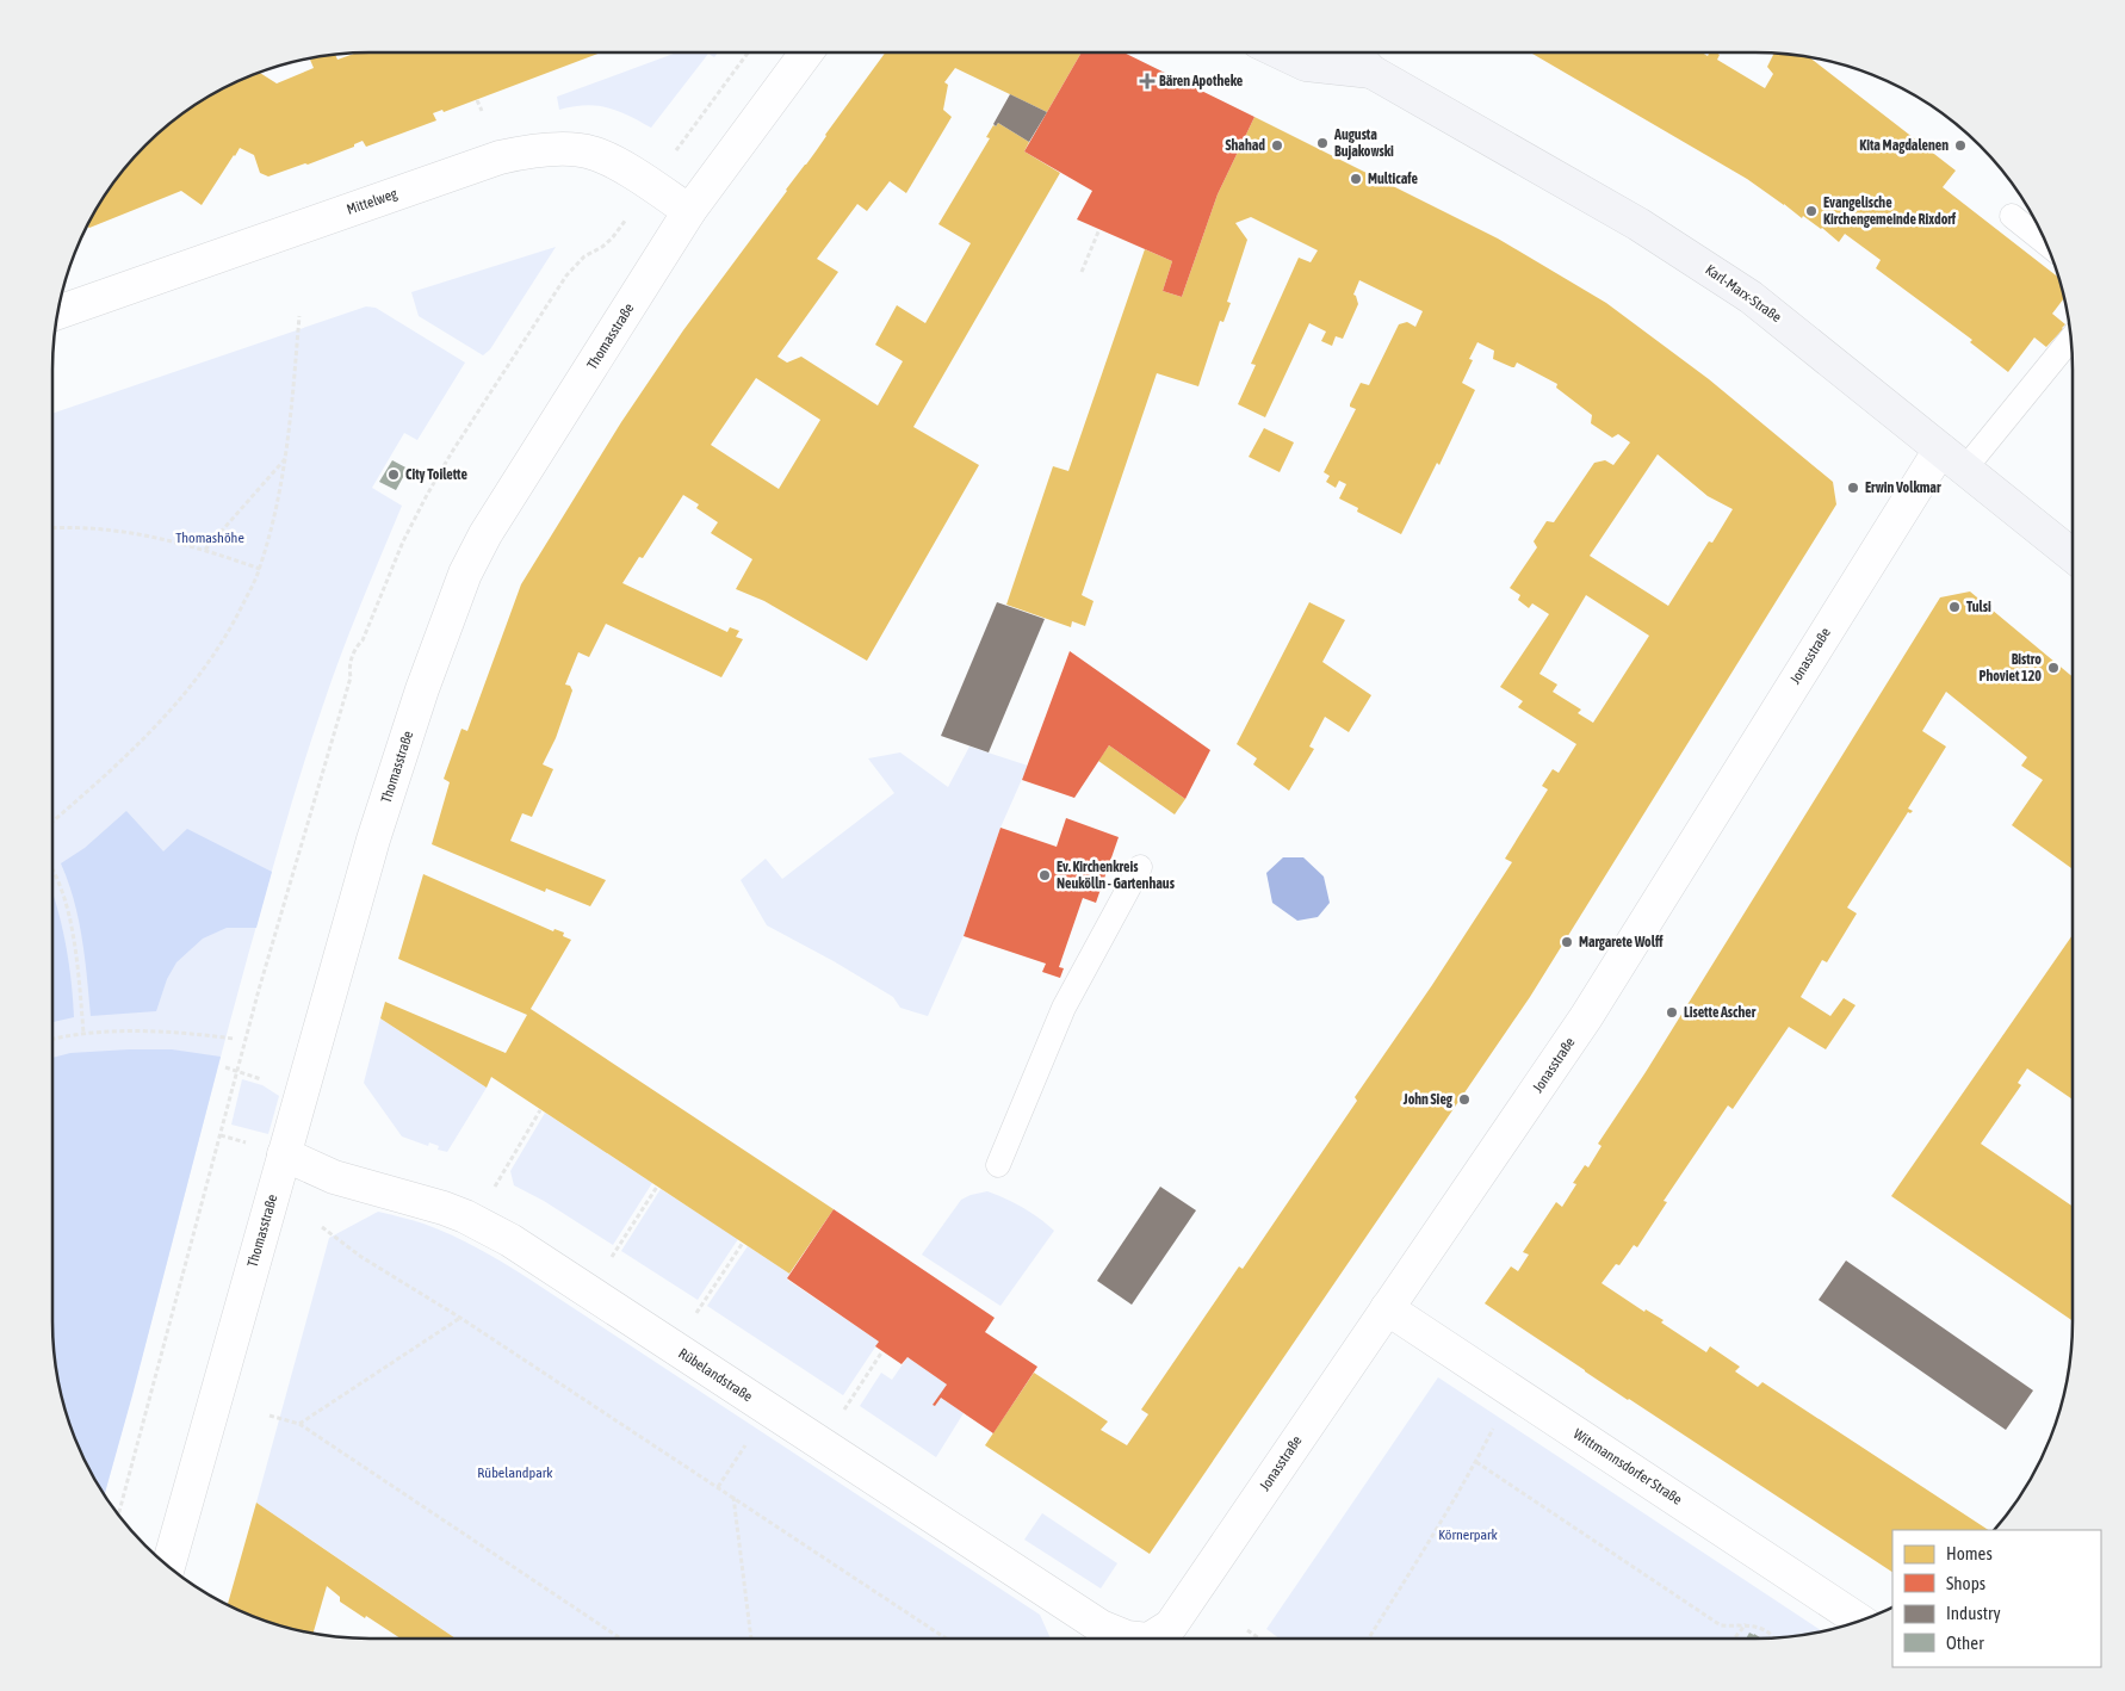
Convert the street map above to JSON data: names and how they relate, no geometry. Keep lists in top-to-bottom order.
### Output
{
  "streets": {
    "main road": ["Karl-Marx-Straße"],
    "street": [
      "Mittelweg",
      "Thomasstraße",
      "Jonasstraße",
      "Rübelandstraße",
      "Wittmannsdorfer Straße"
    ]
  },
  "crossings": [
    ["Mittelweg", "Thomasstraße"],
    ["Karl-Marx-Straße", "Jonasstraße"],
    ["Thomasstraße", "Rübelandstraße"],
    ["Jonasstraße", "Wittmannsdorfer Straße"]
  ],
  "parks": ["Thomashöhe", "Rübelandpark", "Körnerpark"],
  "places": {
    "health": ["Bären Apotheke"],
    "other": [
      "Augusta Bujakowski",
      "Shahad",
      "Kita Magdalenen",
      "Multicafe",
      "Evangelische Kirchengemeinde Rixdorf",
      "City Toilette",
      "Erwin Volkmar",
      "Tulsi",
      "Bistro Phoviet 120",
      "Ev. Kirchenkreis Neukölln - Gartenhaus",
      "Margarete Wolff",
      "Lisette Ascher",
      "John Sieg"
    ]
  },
  "legend": [
    "Homes",
    "Shops",
    "Industry",
    "Other"
  ]
}
